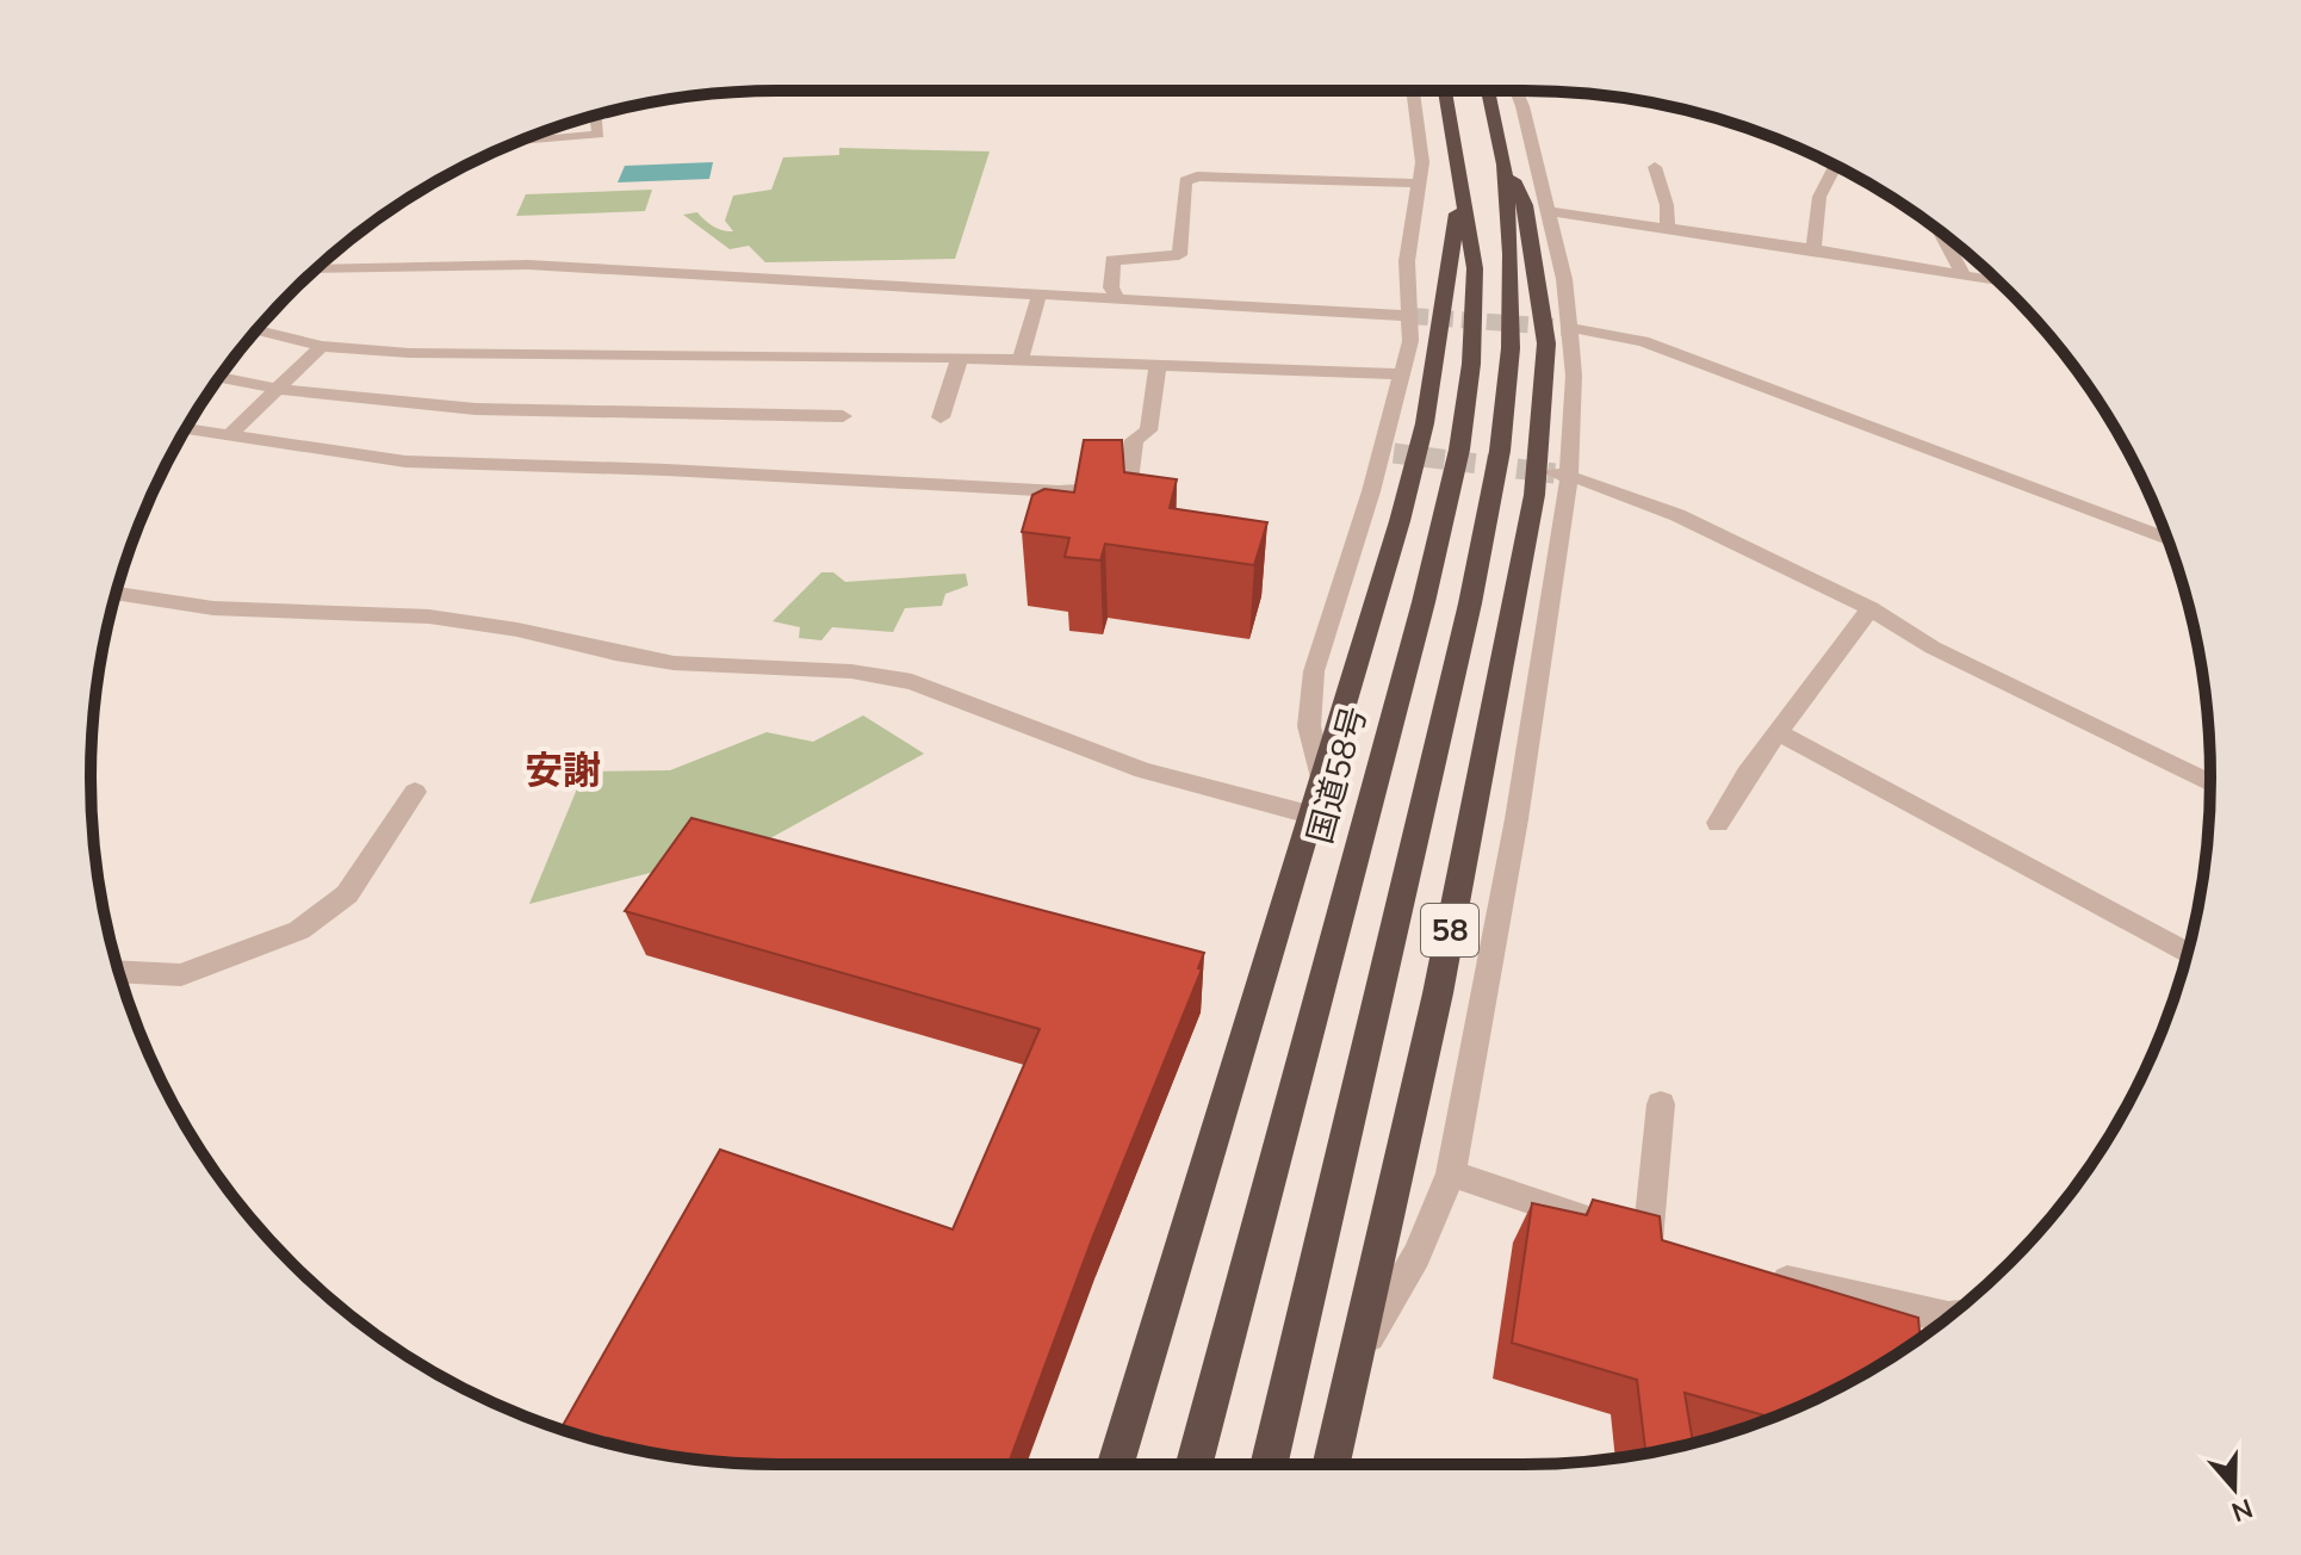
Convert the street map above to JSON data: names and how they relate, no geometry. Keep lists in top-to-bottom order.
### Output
{
  "streets": {
    "highway": ["国道58号", "58"]
  },
  "districts": ["安謝"],
  "north": "bottom"
}
